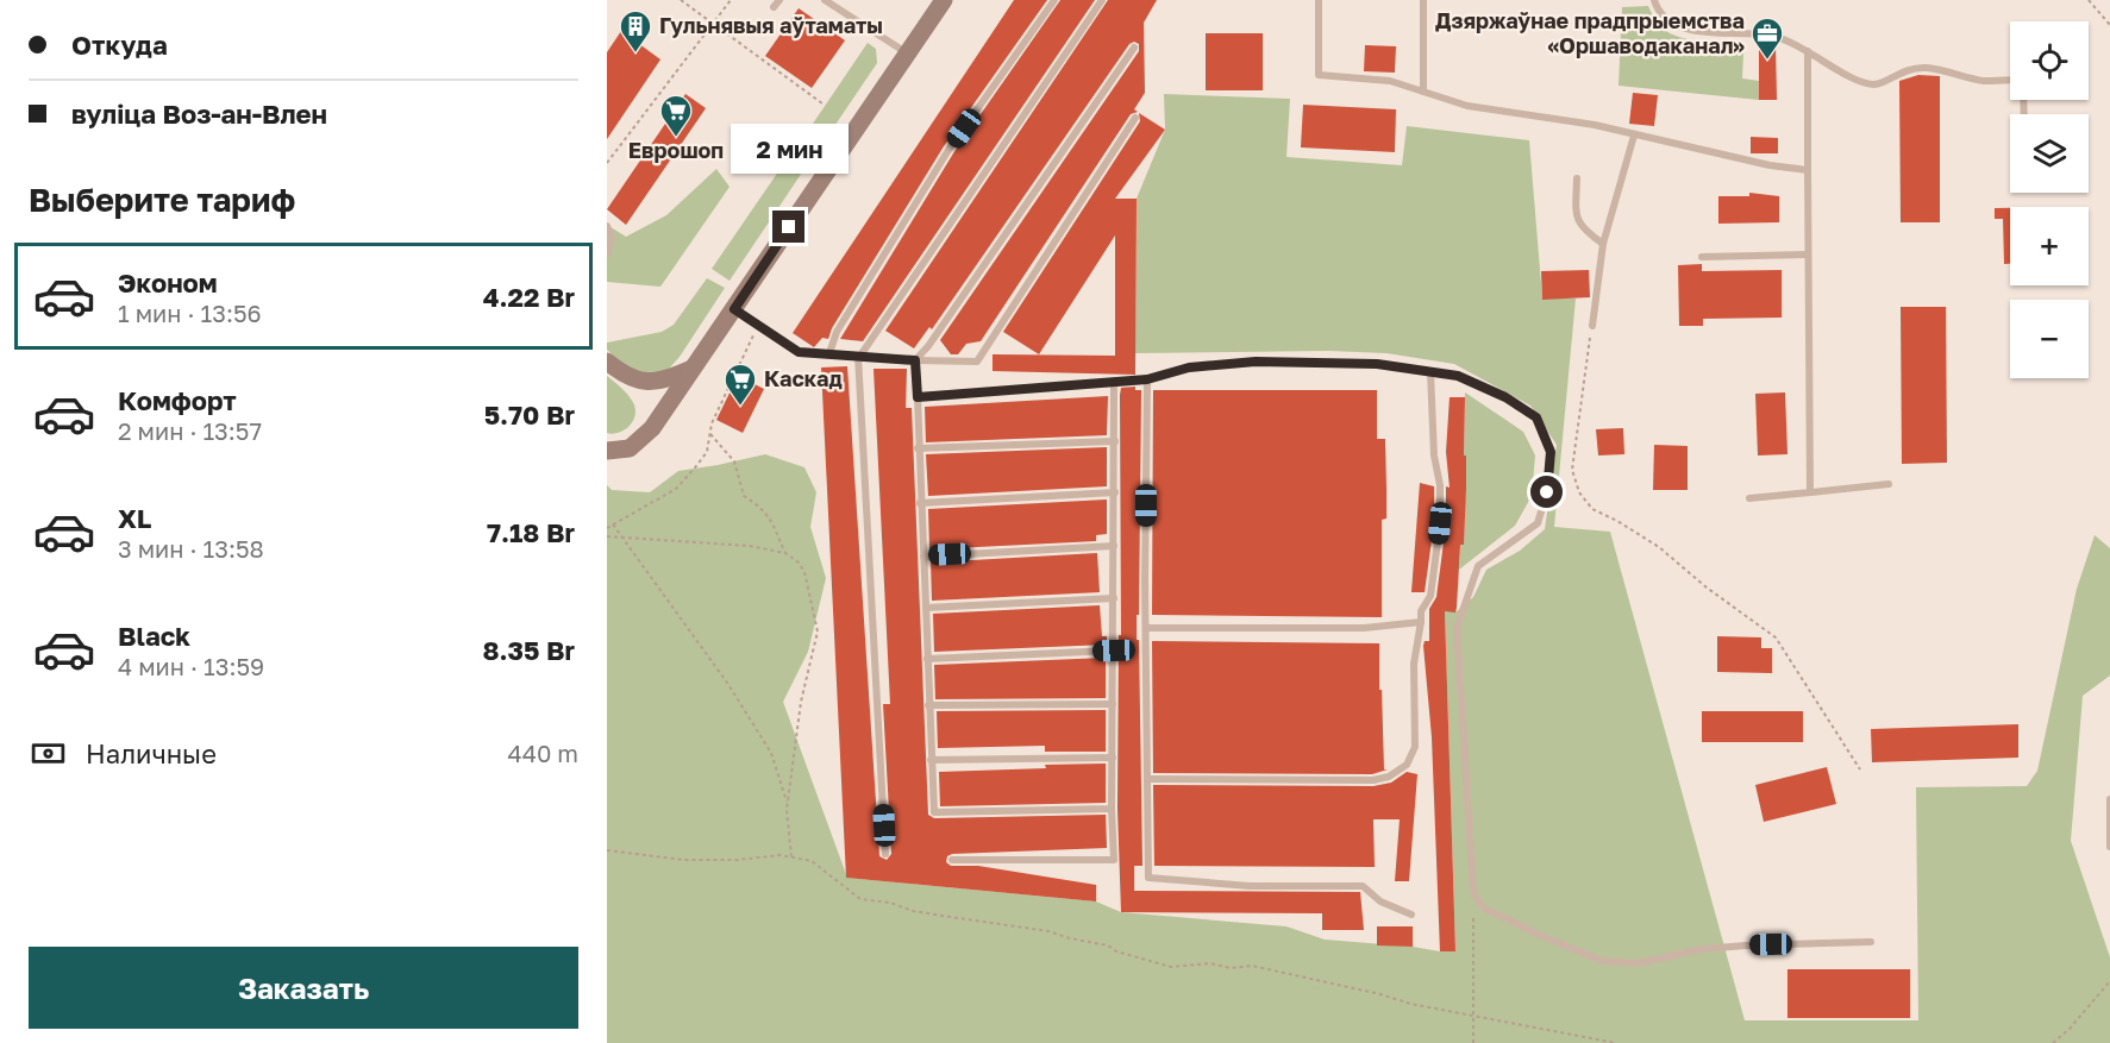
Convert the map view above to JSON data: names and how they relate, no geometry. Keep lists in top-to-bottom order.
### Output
{
  "places": {
    "building": ["Гульнявыя аўтаматы"],
    "office": ["Дзяржаўнае прадпрыемства «Оршаводаканал»"],
    "supermarket": ["Еврошоп", "Каскад"]
  },
  "page": {
    "banner": ["Откуда", "вуліца Воз-ан-Влен"],
    "map_buttons": ["+", "−"],
    "bubble": "2 мин",
    "heading": "Выберите тариф",
    "list": [
      {
        "name": "Эконом",
        "note": "1 мин · 13:56",
        "value": "4.22 Br"
      },
      {
        "name": "Комфорт",
        "note": "2 мин · 13:57",
        "value": "5.70 Br"
      },
      {
        "name": "XL",
        "note": "3 мин · 13:58",
        "value": "7.18 Br"
      },
      {
        "name": "Black",
        "note": "4 мин · 13:59",
        "value": "8.35 Br"
      }
    ],
    "pay": ["Наличные", "440 m"],
    "buttons": "Заказать"
  }
}
